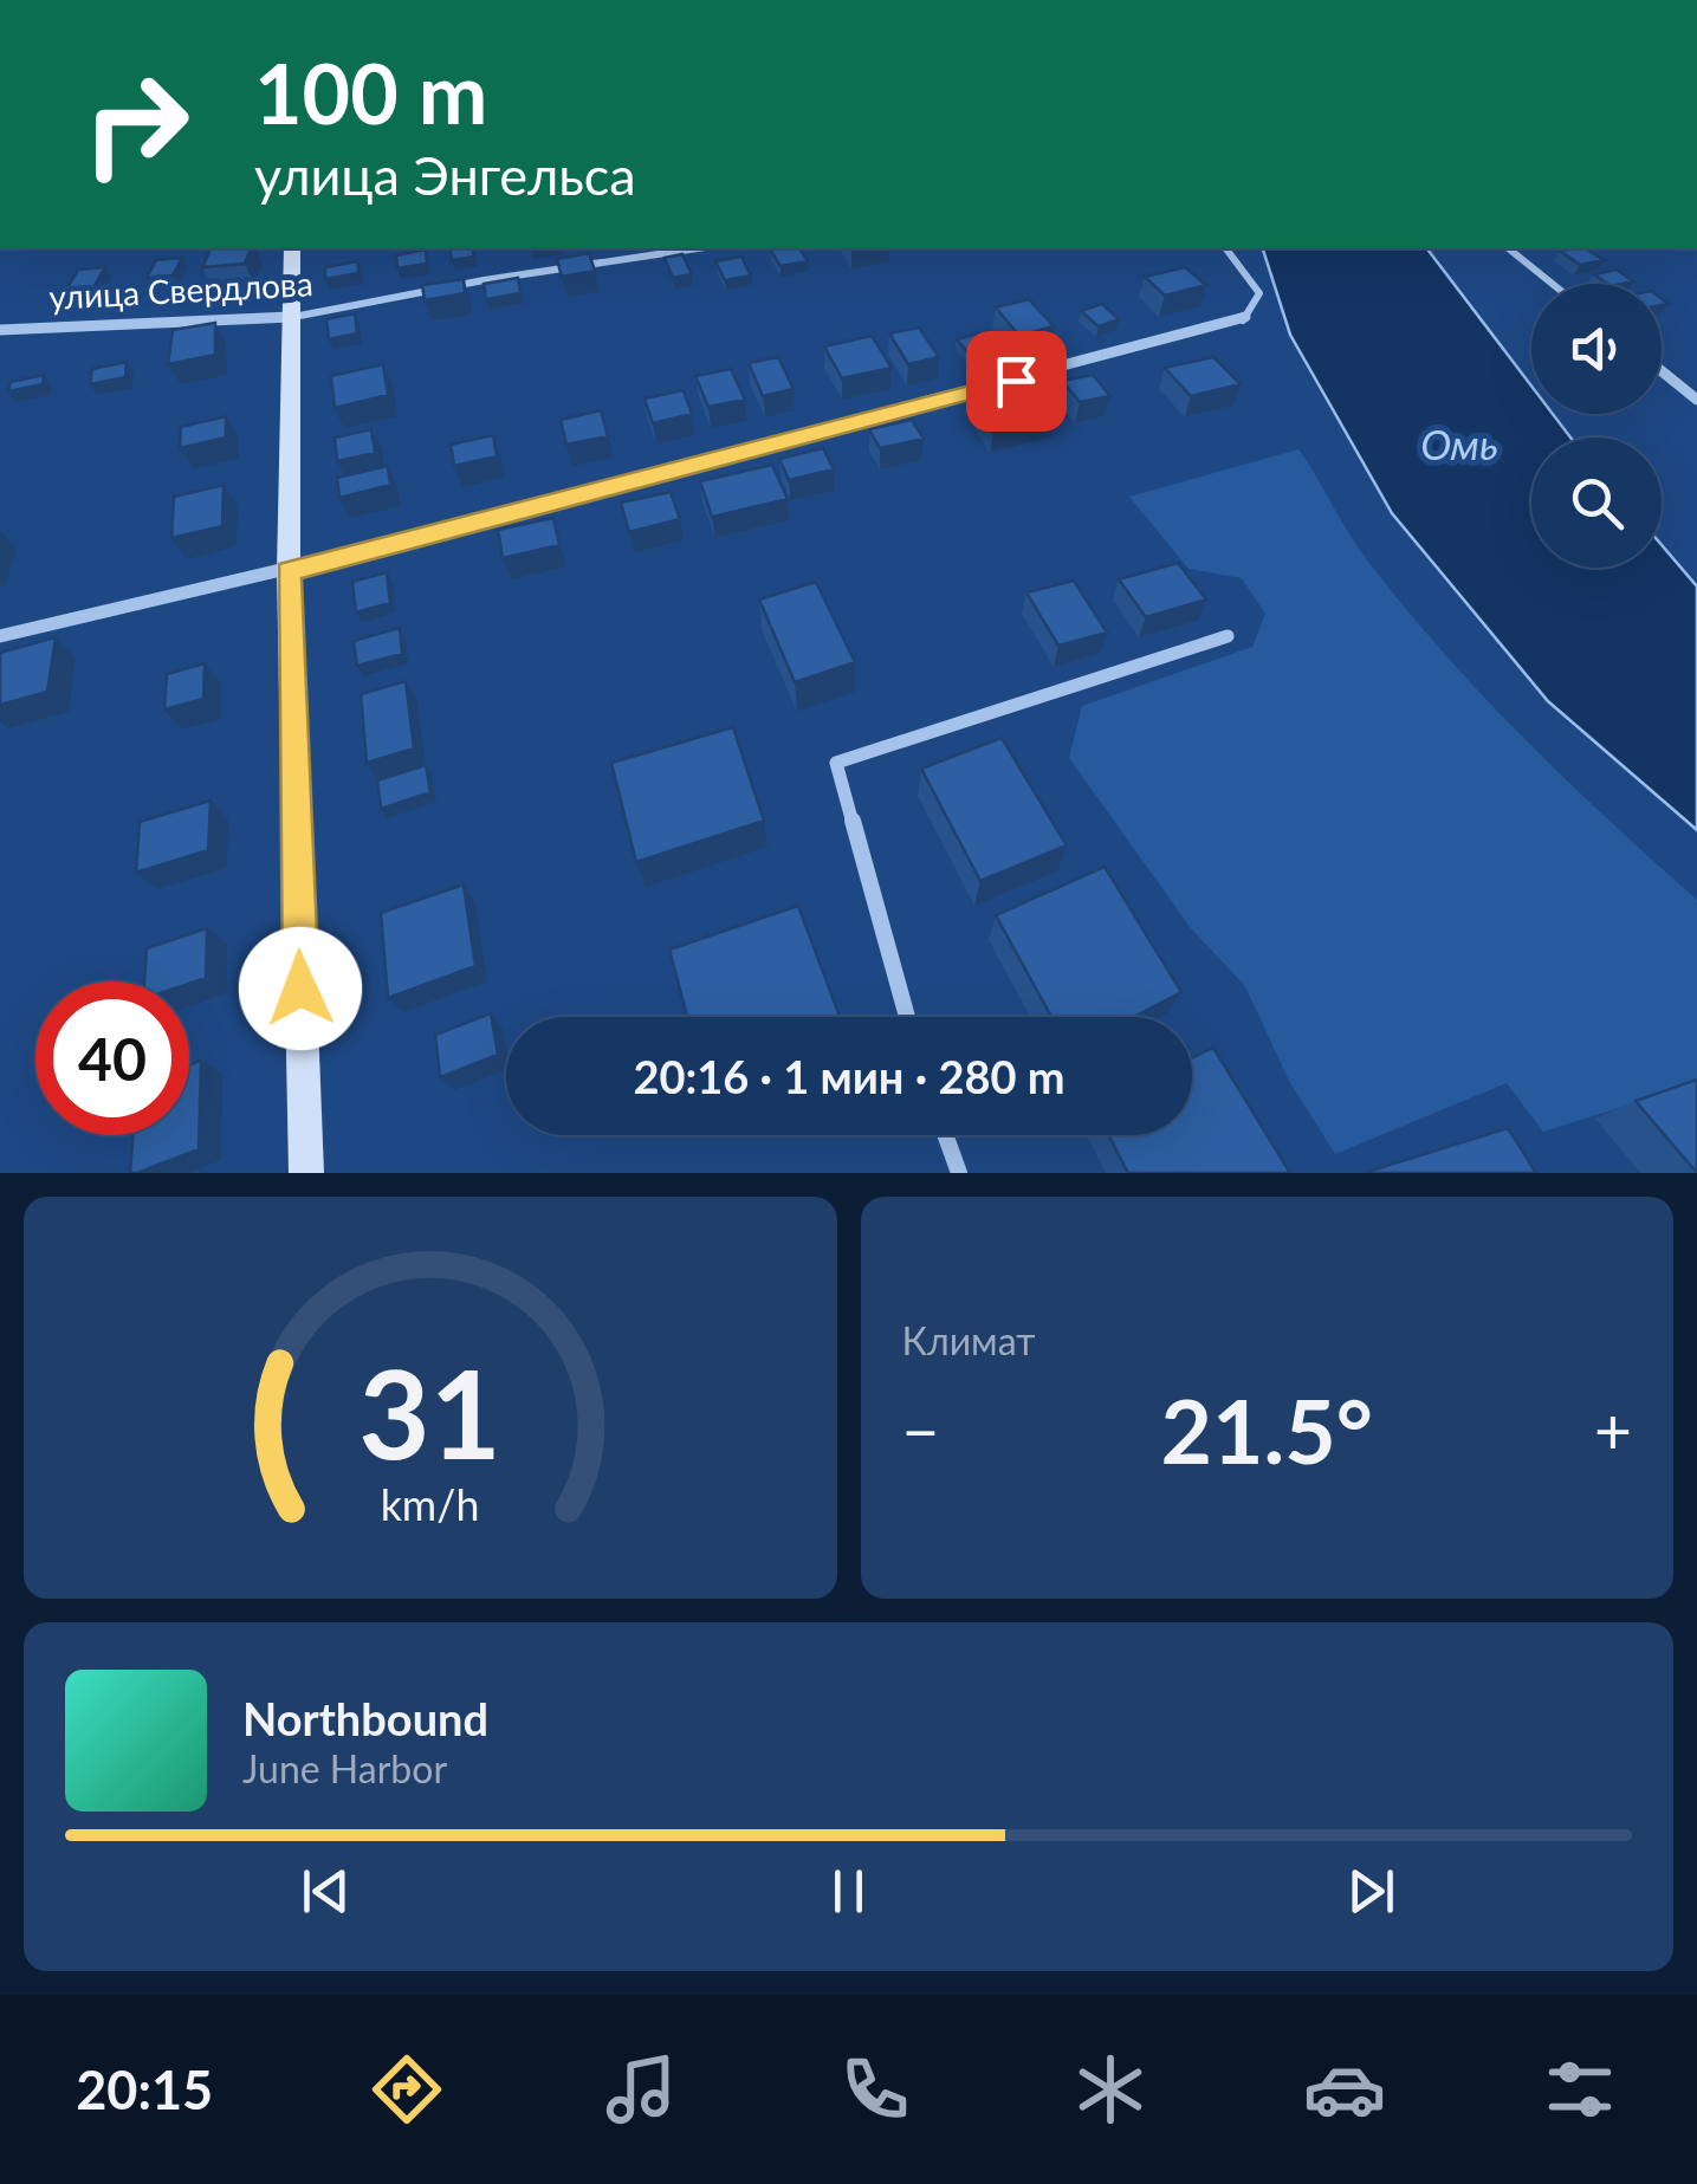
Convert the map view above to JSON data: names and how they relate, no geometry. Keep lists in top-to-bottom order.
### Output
{
  "streets": {
    "street": ["улица Свердлова"]
  },
  "water": ["Омь"],
  "page": {
    "turn": ["100 m", "улица Энгельса"],
    "limit": "40",
    "trip": "20:16 · 1 мин · 280 m",
    "tile": "Климат",
    "heat": ["−", "21.5°", "+"],
    "song": ["Northbound", "June Harbor"],
    "tabs": "20:15",
    "gauge": ["31", "km/h"]
  }
}
